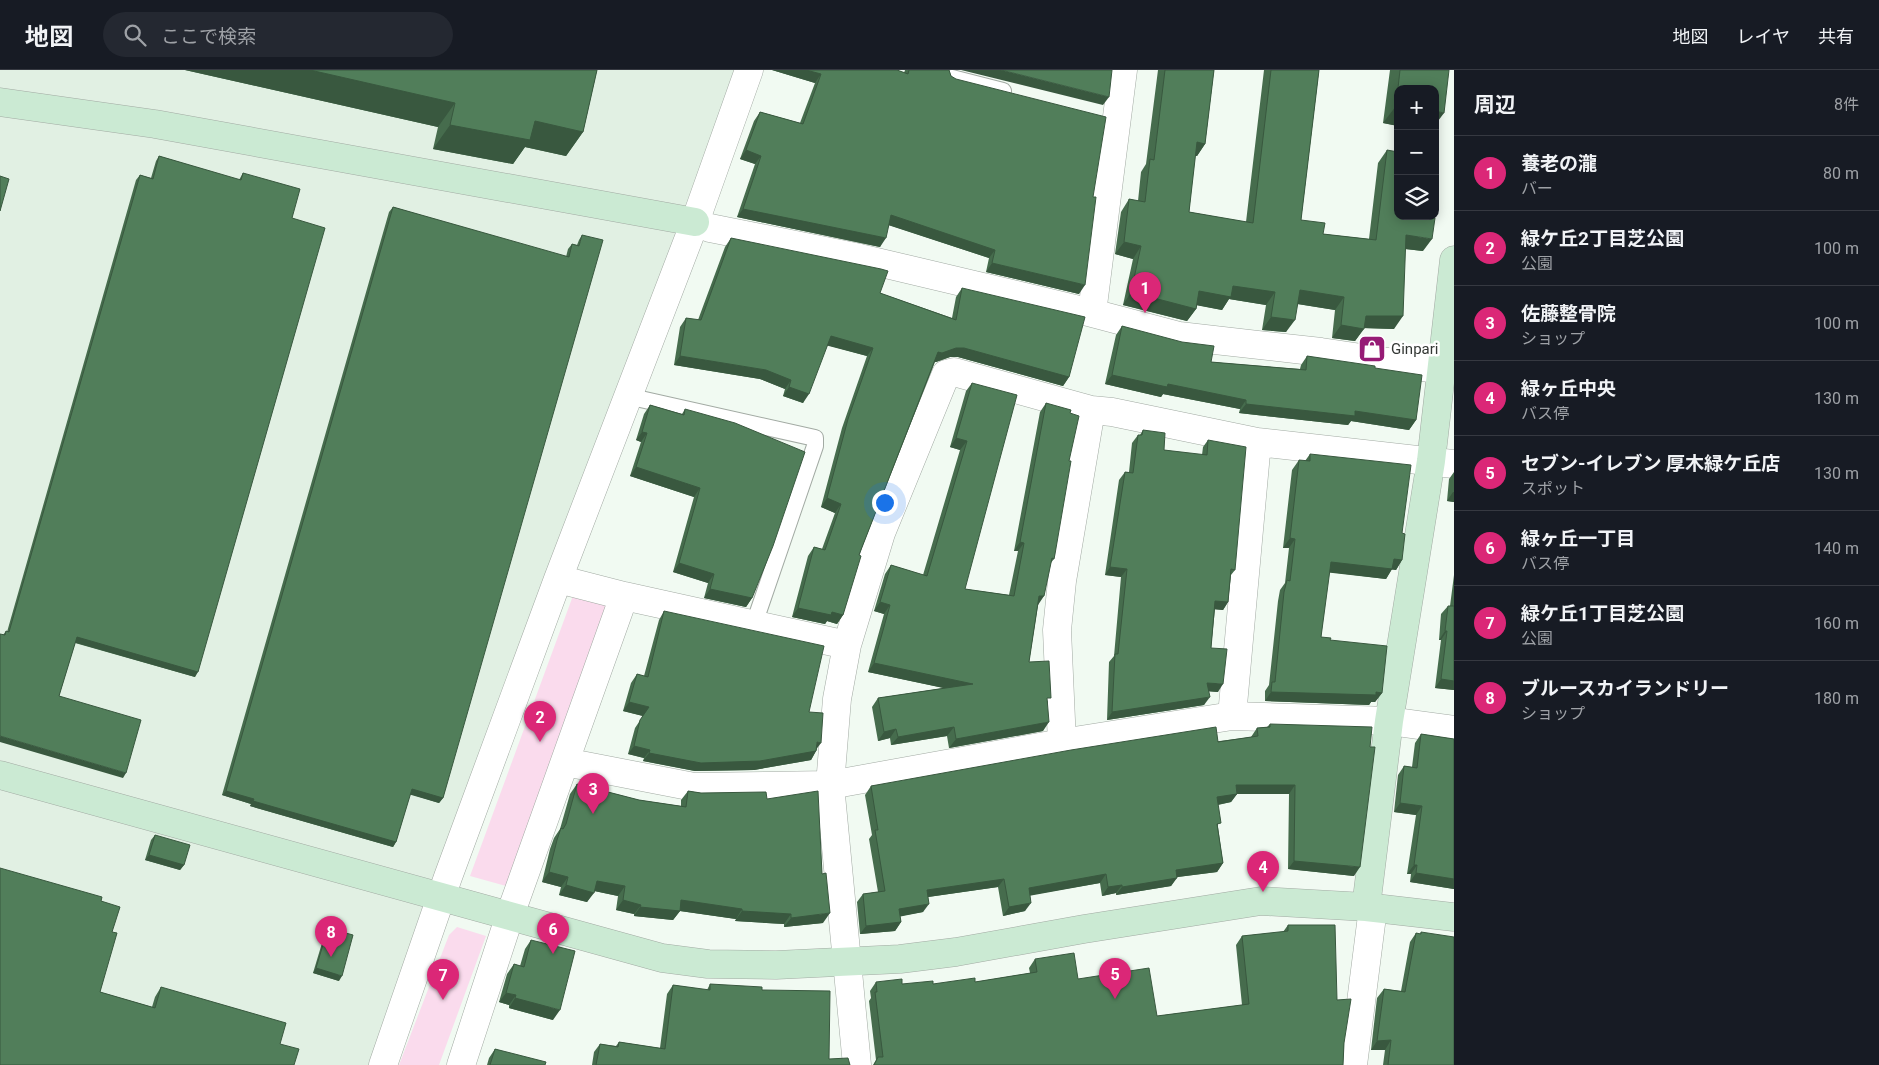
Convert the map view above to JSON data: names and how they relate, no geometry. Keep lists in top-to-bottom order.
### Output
{
  "places": {
    "shop": ["Ginpari"]
  },
  "page": {
    "header": "地図",
    "search": "ここで検索",
    "nav": ["地図", "レイヤ", "共有"],
    "heading": ["周辺", "8件"],
    "map_buttons": ["+", "−"],
    "list": [
      {
        "mark": "1",
        "name": "養老の瀧",
        "note": "バー",
        "value": "80 m"
      },
      {
        "mark": "2",
        "name": "緑ケ丘2丁目芝公園",
        "note": "公園",
        "value": "100 m"
      },
      {
        "mark": "3",
        "name": "佐藤整骨院",
        "note": "ショップ",
        "value": "100 m"
      },
      {
        "mark": "4",
        "name": "緑ヶ丘中央",
        "note": "バス停",
        "value": "130 m"
      },
      {
        "mark": "5",
        "name": "セブン-イレブン 厚木緑ケ丘店",
        "note": "スポット",
        "value": "130 m"
      },
      {
        "mark": "6",
        "name": "緑ヶ丘一丁目",
        "note": "バス停",
        "value": "140 m"
      },
      {
        "mark": "7",
        "name": "緑ケ丘1丁目芝公園",
        "note": "公園",
        "value": "160 m"
      },
      {
        "mark": "8",
        "name": "ブルースカイランドリー",
        "note": "ショップ",
        "value": "180 m"
      }
    ],
    "pins": [
      "1",
      "2",
      "3",
      "4",
      "6",
      "8",
      "5",
      "7"
    ]
  }
}
